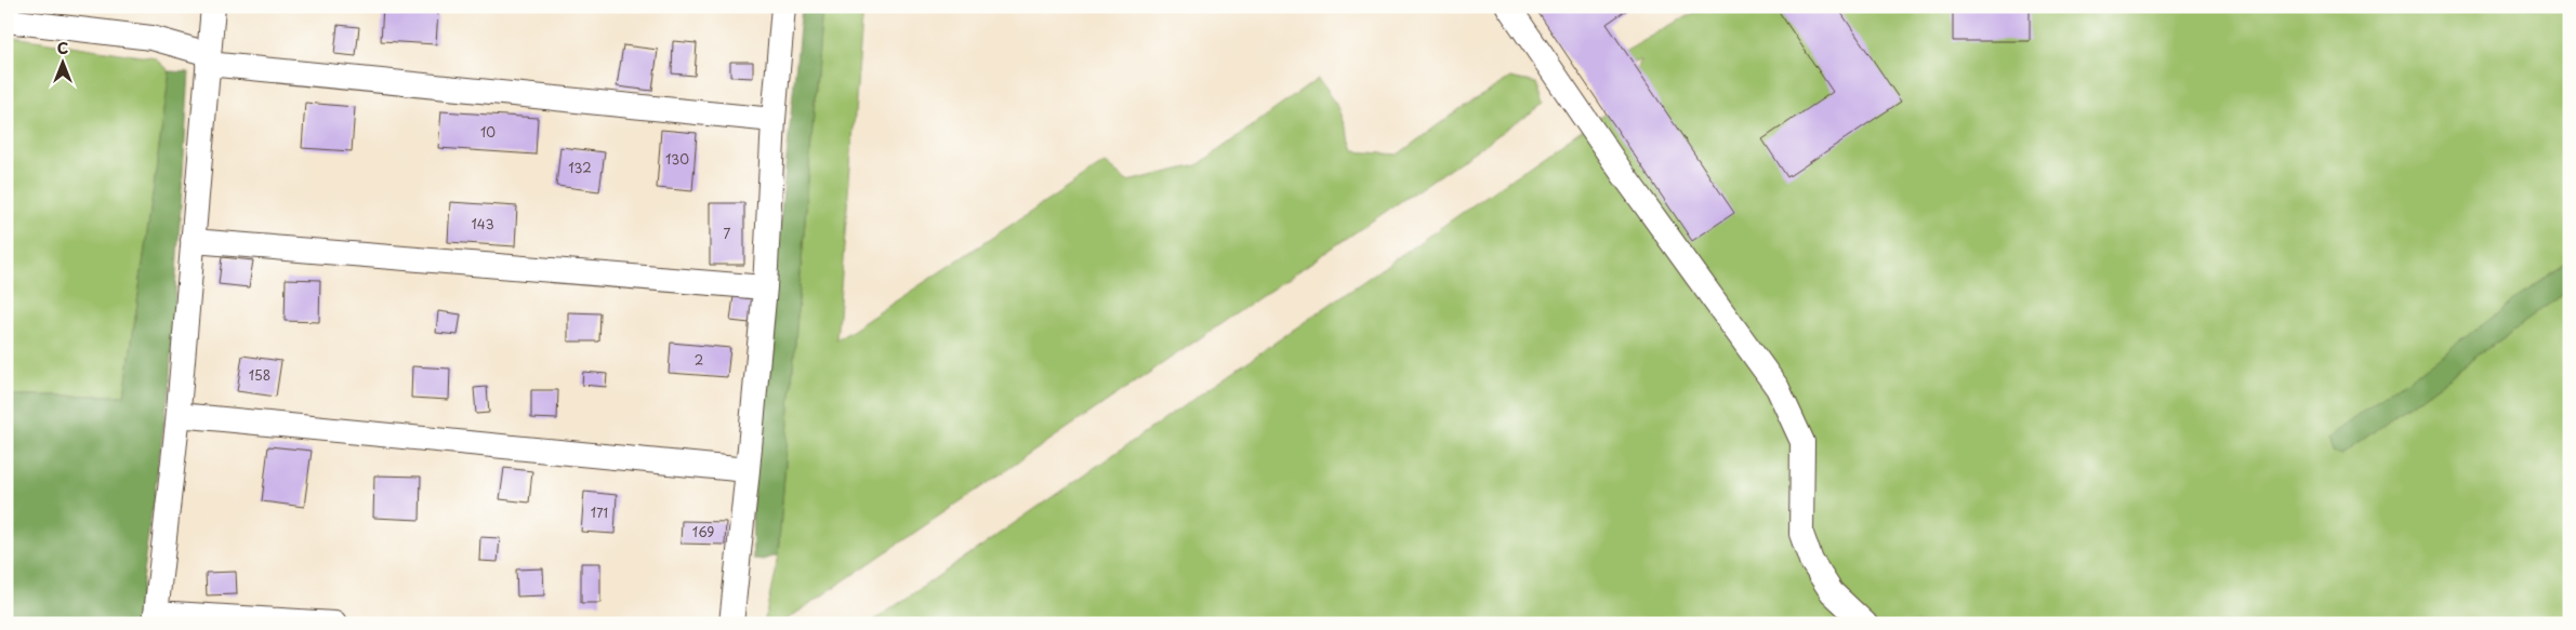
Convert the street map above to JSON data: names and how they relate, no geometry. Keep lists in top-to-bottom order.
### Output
{
  "house_numbers": [
    "10",
    "130",
    "132",
    "143",
    "7",
    "2",
    "158",
    "171",
    "169"
  ],
  "north": "top"
}
